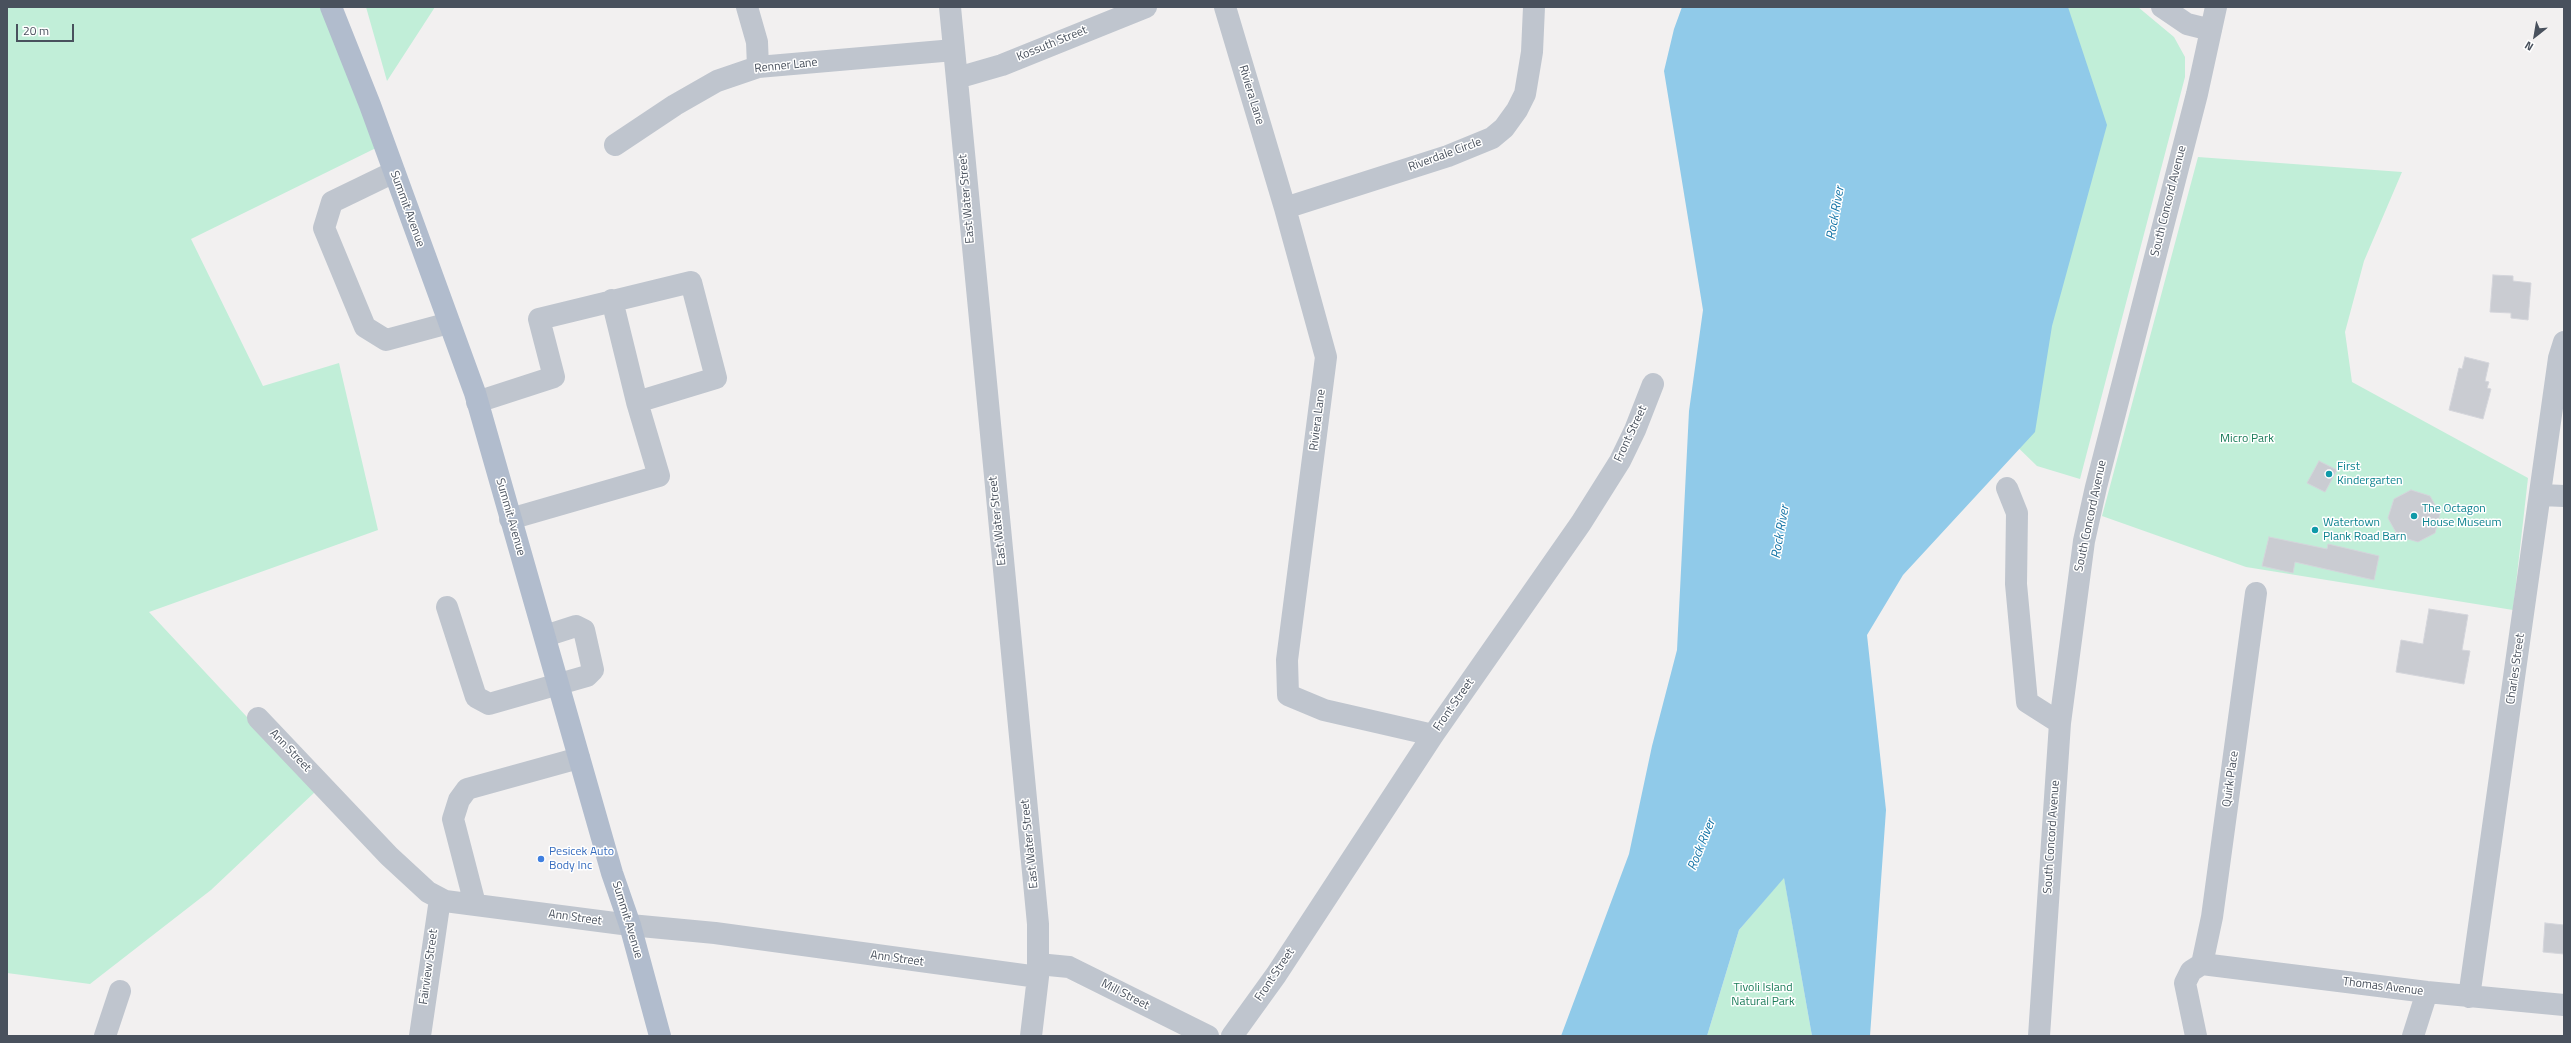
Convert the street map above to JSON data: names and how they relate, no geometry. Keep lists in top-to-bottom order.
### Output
{
  "streets": {
    "main road": ["Summit Avenue"],
    "street": [
      "Kossuth Street",
      "Renner Lane",
      "Riviera Lane",
      "Riverdale Circle",
      "East Water Street",
      "South Concord Avenue",
      "Front Street",
      "Charles Street",
      "Ann Street",
      "Quirk Place",
      "Fairview Street",
      "Thomas Avenue",
      "Mill Street"
    ]
  },
  "crossings": [
    ["Kossuth Street", "East Water Street"],
    ["Renner Lane", "East Water Street"],
    ["Riviera Lane", "Riverdale Circle"],
    ["Riviera Lane", "Front Street"],
    ["East Water Street", "Ann Street"],
    ["East Water Street", "Mill Street"],
    ["Summit Avenue", "Ann Street"],
    ["Charles Street", "Thomas Avenue"],
    ["Ann Street", "Fairview Street"],
    ["Ann Street", "Mill Street"],
    ["Quirk Place", "Thomas Avenue"]
  ],
  "water": ["Rock River"],
  "parks": ["Micro Park", "Tivoli Island Natural Park"],
  "places": [
    "First Kindergarten",
    "The Octagon House Museum",
    "Watertown Plank Road Barn",
    "Pesicek Auto Body Inc"
  ],
  "scale_bar": "20 m",
  "north": "bottom left"
}
